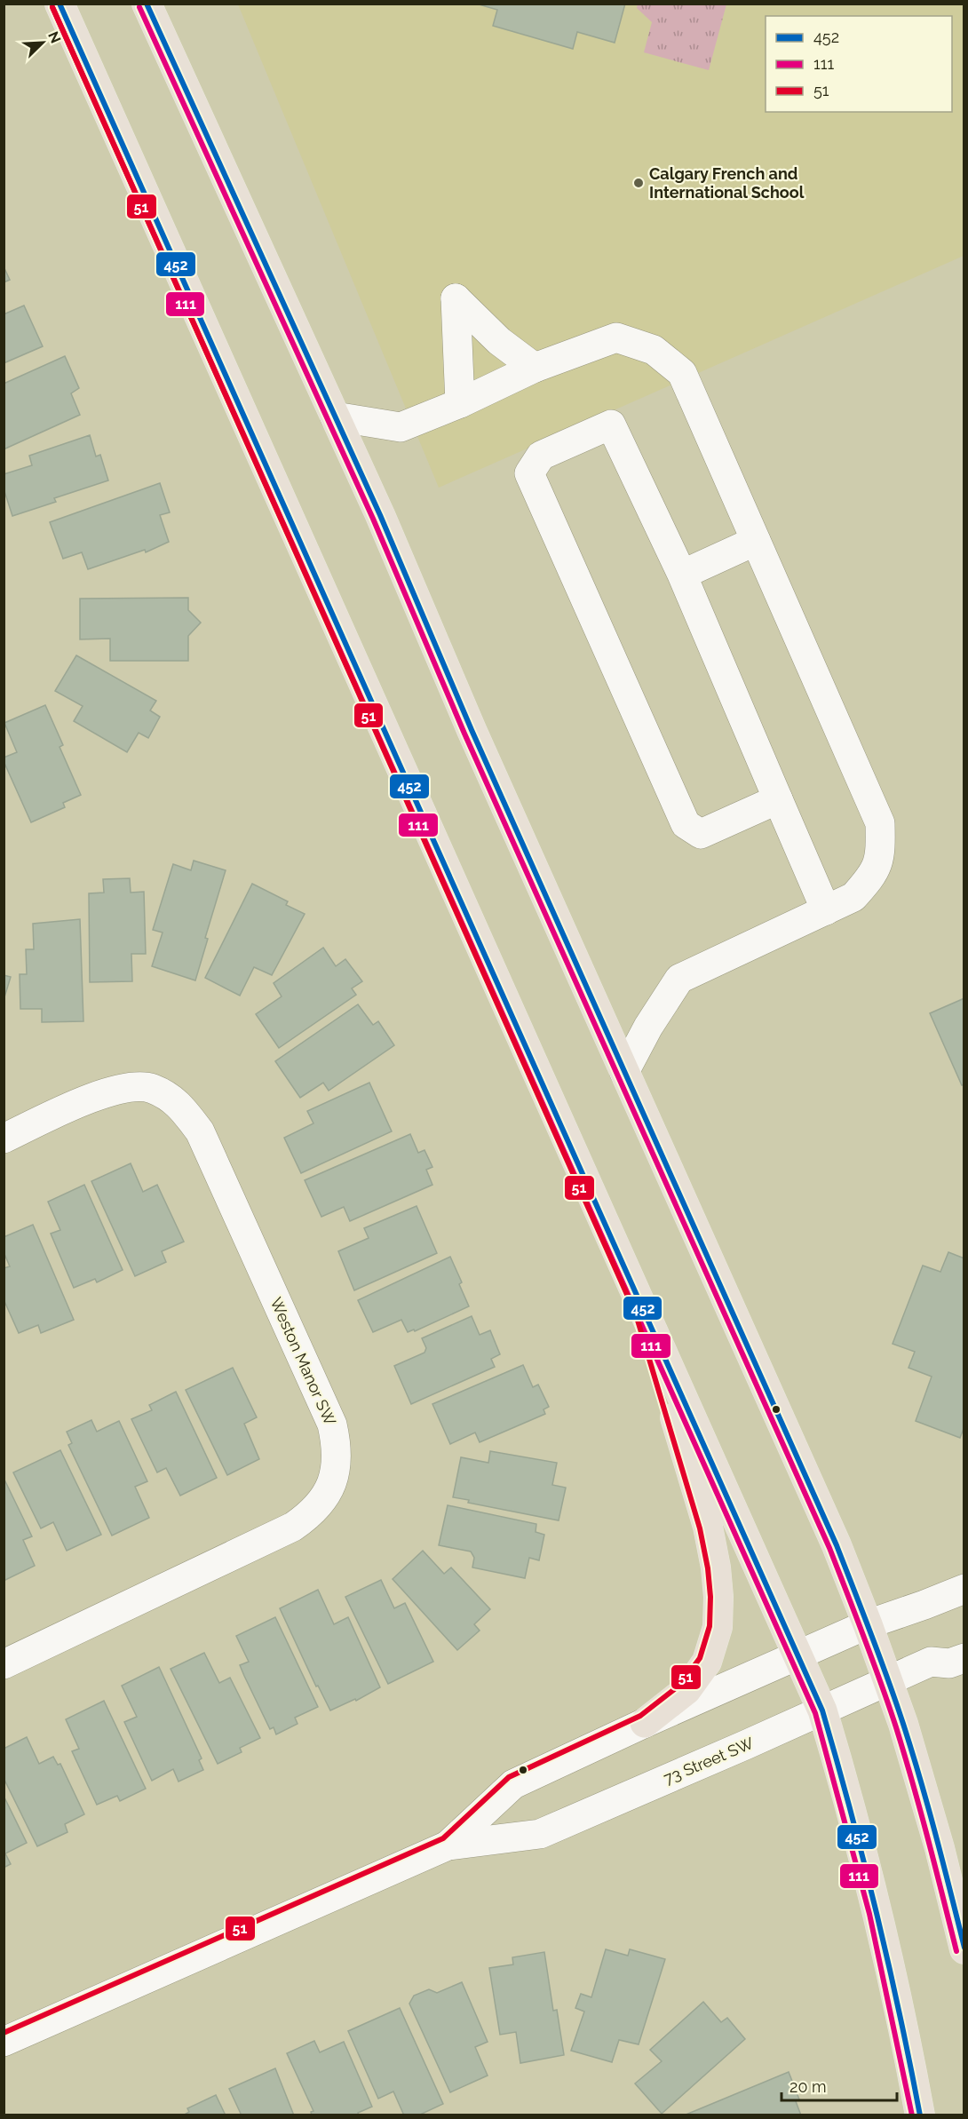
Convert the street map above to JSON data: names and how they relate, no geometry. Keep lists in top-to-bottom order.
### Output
{
  "streets": {
    "street": ["Weston Manor SW", "73 Street SW"]
  },
  "places": ["Calgary French and International School"],
  "lines": ["transit line 452", "transit line 111", "transit line 51"],
  "legend": ["452", "111", "51"],
  "scale_bar": "20 m",
  "north": "top right"
}
